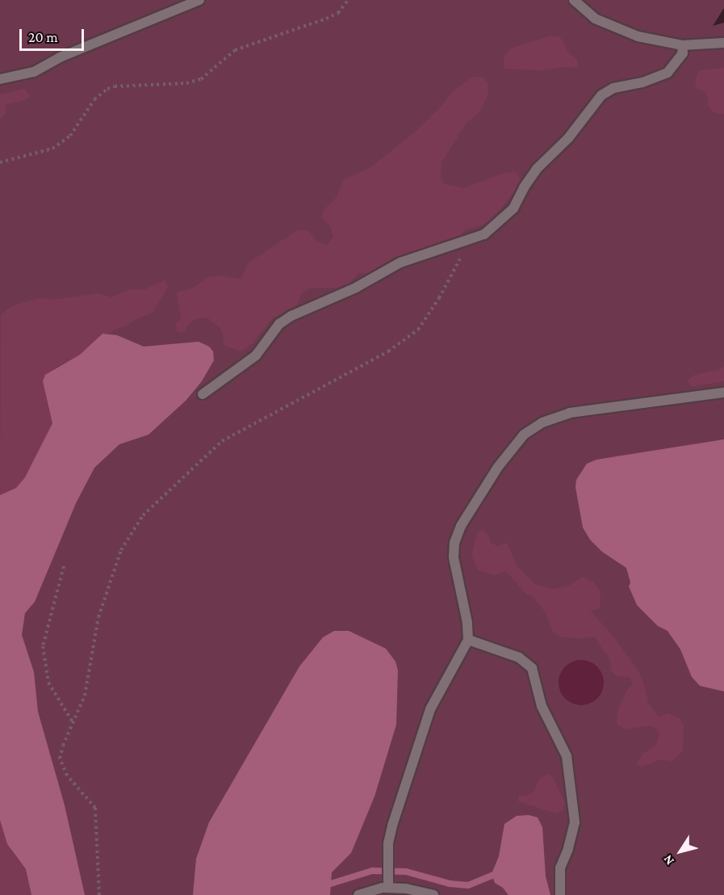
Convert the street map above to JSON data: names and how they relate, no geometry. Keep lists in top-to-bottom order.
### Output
{
  "scale_bar": "20 m",
  "north": "bottom left"
}
